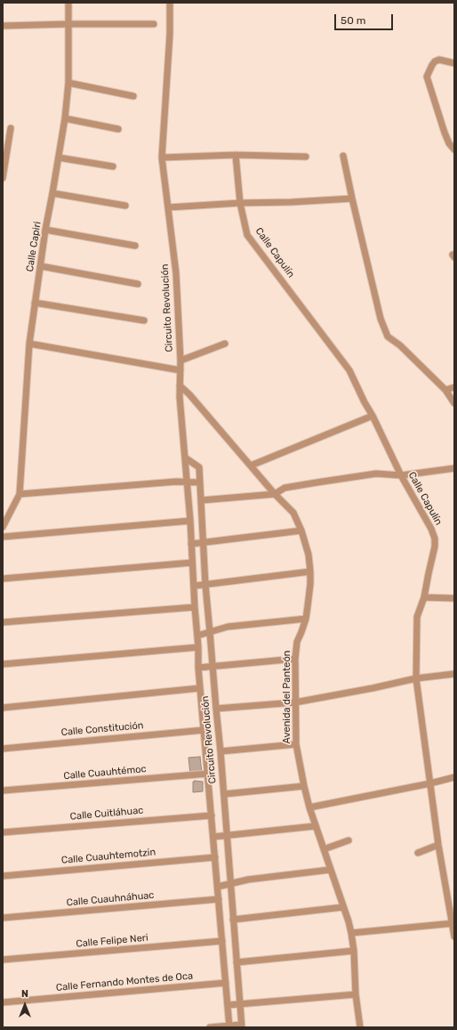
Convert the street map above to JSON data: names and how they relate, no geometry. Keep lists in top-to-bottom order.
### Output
{
  "streets": {
    "street": [
      "Calle Capiri",
      "Calle Capulín",
      "Circuito Revolución",
      "Avenida del Panteón",
      "Calle Constitución",
      "Calle Cuauhtémoc",
      "Calle Cuitláhuac",
      "Calle Cuauhtemotzin",
      "Calle Cuauhnáhuac",
      "Calle Felipe Neri",
      "Calle Fernando Montes de Oca"
    ]
  },
  "crossings": [
    ["Circuito Revolución", "Avenida del Panteón"],
    ["Circuito Revolución", "Calle Constitución"],
    ["Circuito Revolución", "Calle Cuauhtémoc"],
    ["Circuito Revolución", "Calle Cuitláhuac"],
    ["Circuito Revolución", "Calle Cuauhtemotzin"],
    ["Circuito Revolución", "Calle Cuauhnáhuac"],
    ["Circuito Revolución", "Calle Felipe Neri"],
    ["Circuito Revolución", "Calle Fernando Montes de Oca"]
  ],
  "scale_bar": "50 m",
  "north": "top"
}
